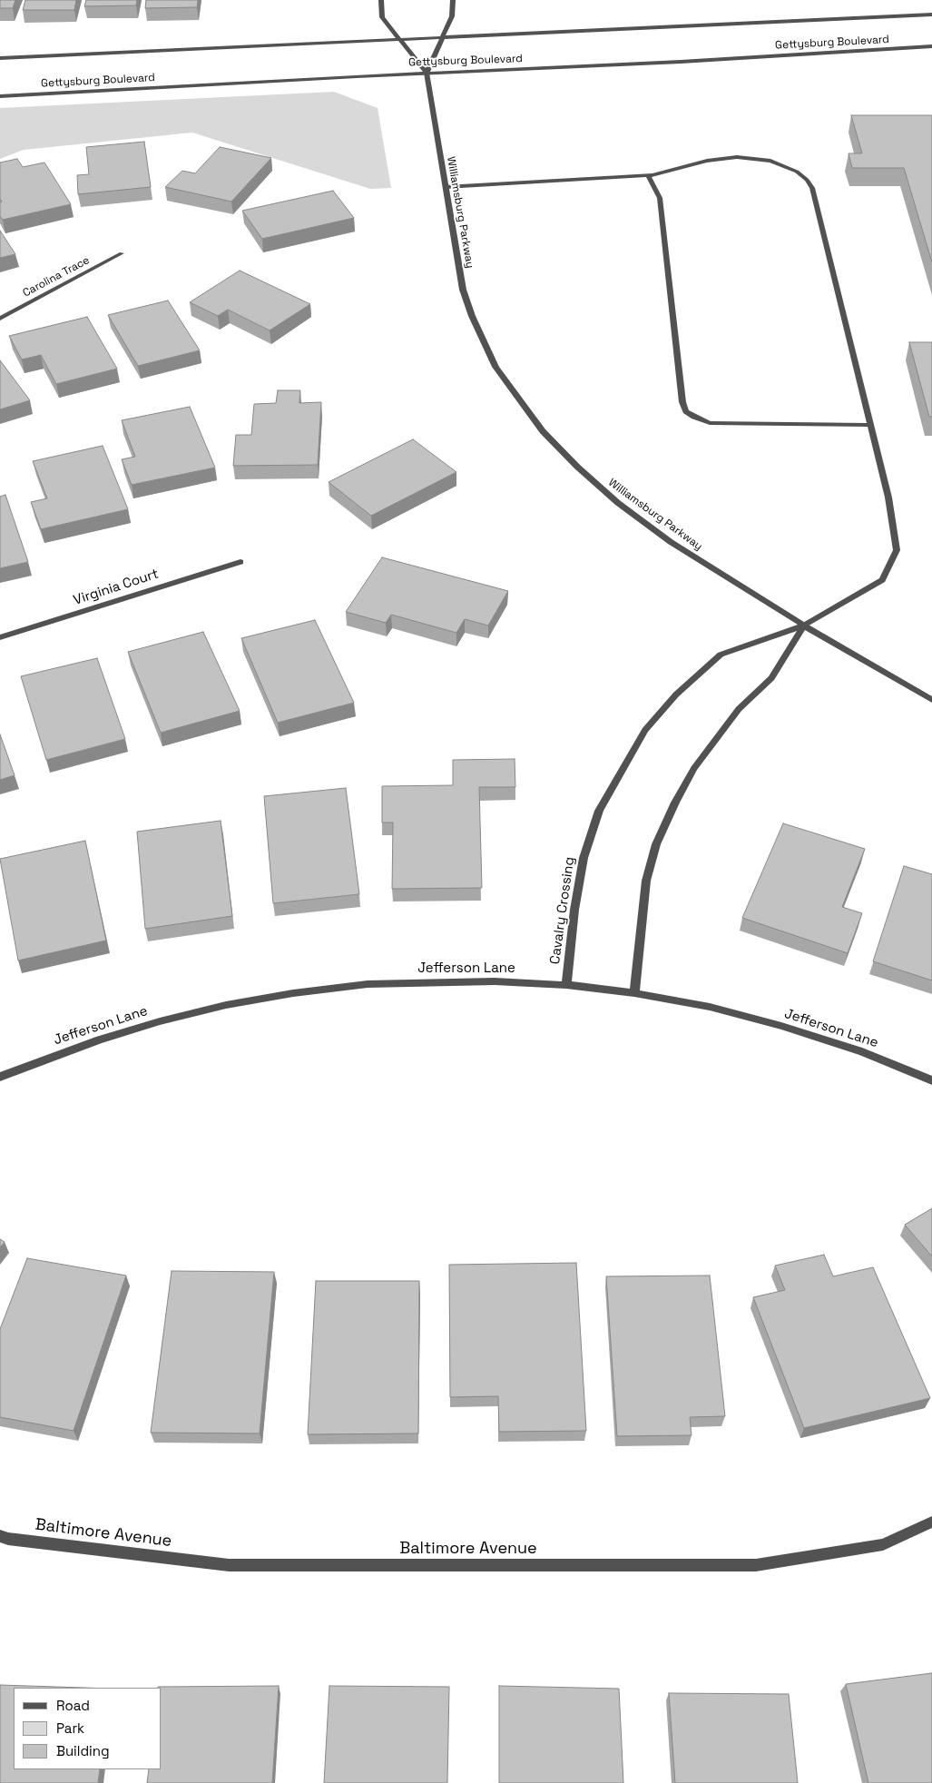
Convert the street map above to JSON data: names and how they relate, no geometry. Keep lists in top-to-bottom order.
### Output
{
  "streets": {
    "street": [
      "Gettysburg Boulevard",
      "Williamsburg Parkway",
      "Carolina Trace",
      "Virginia Court",
      "Cavalry Crossing",
      "Jefferson Lane",
      "Baltimore Avenue"
    ]
  },
  "crossings": [
    ["Gettysburg Boulevard", "Williamsburg Parkway"],
    ["Williamsburg Parkway", "Cavalry Crossing"],
    ["Cavalry Crossing", "Jefferson Lane"]
  ],
  "legend": ["Road", "Park", "Building"]
}
